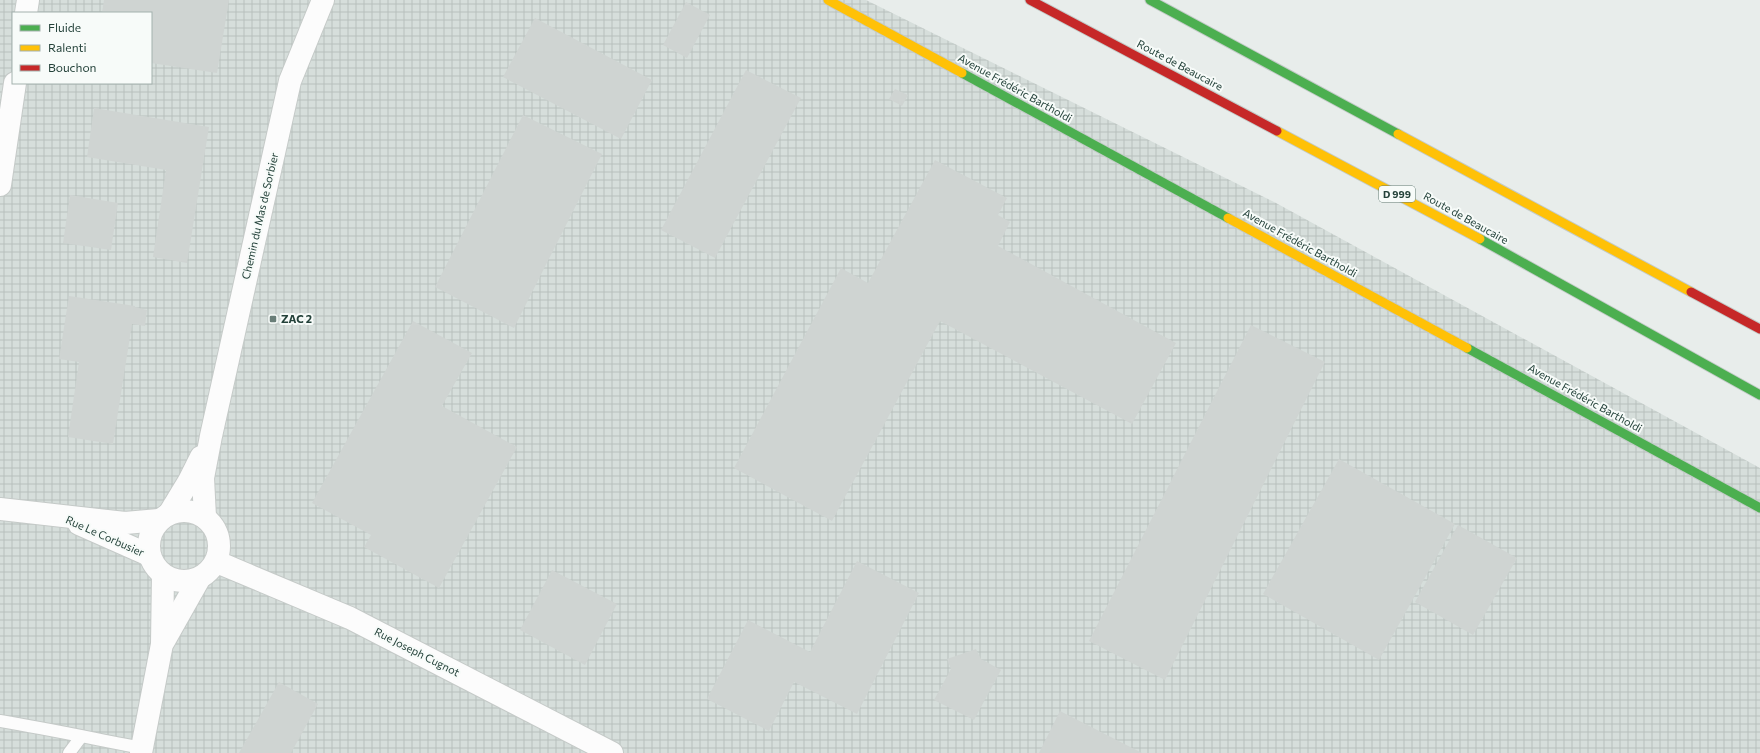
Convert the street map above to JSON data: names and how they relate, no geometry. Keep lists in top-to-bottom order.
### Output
{
  "streets": {
    "main road": ["Route de Beaucaire", "Avenue Frédéric Bartholdi", "D 999"],
    "street": ["Chemin du Mas de Sorbier", "Rue Le Corbusier", "Rue Joseph Cugnot"]
  },
  "crossings": [
    ["Chemin du Mas de Sorbier", "Rue Le Corbusier"],
    ["Chemin du Mas de Sorbier", "Rue Joseph Cugnot"],
    ["Rue Le Corbusier", "Rue Joseph Cugnot"]
  ],
  "places": {
    "transit": ["ZAC 2"]
  },
  "legend": ["Fluide", "Ralenti", "Bouchon"]
}
